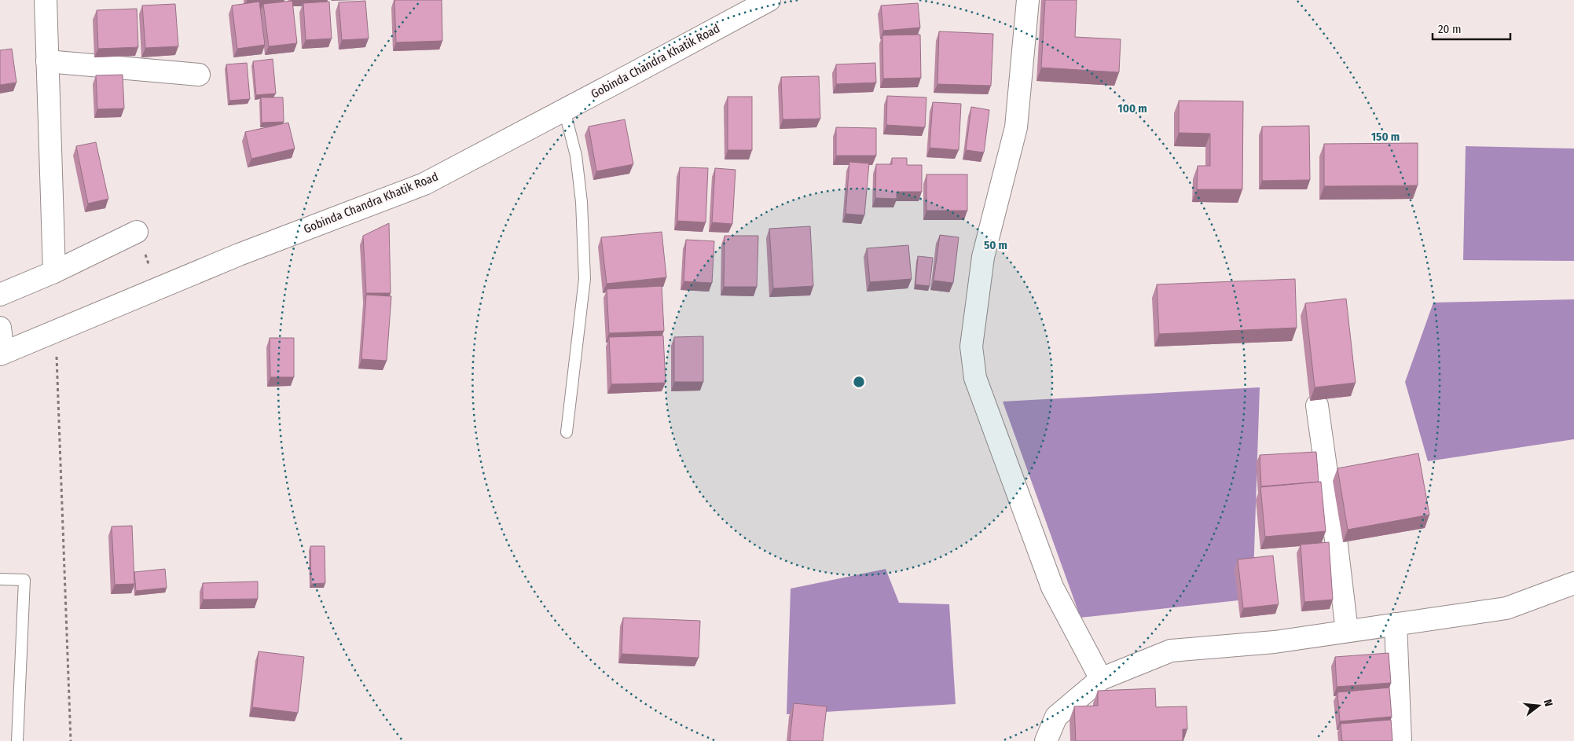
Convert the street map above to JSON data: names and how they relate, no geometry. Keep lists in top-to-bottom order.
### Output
{
  "streets": {
    "street": ["Gobinda Chandra Khatik Road"]
  },
  "scale_bar": "20 m",
  "north": "right",
  "rings": ["100 m", "150 m", "50 m"]
}
